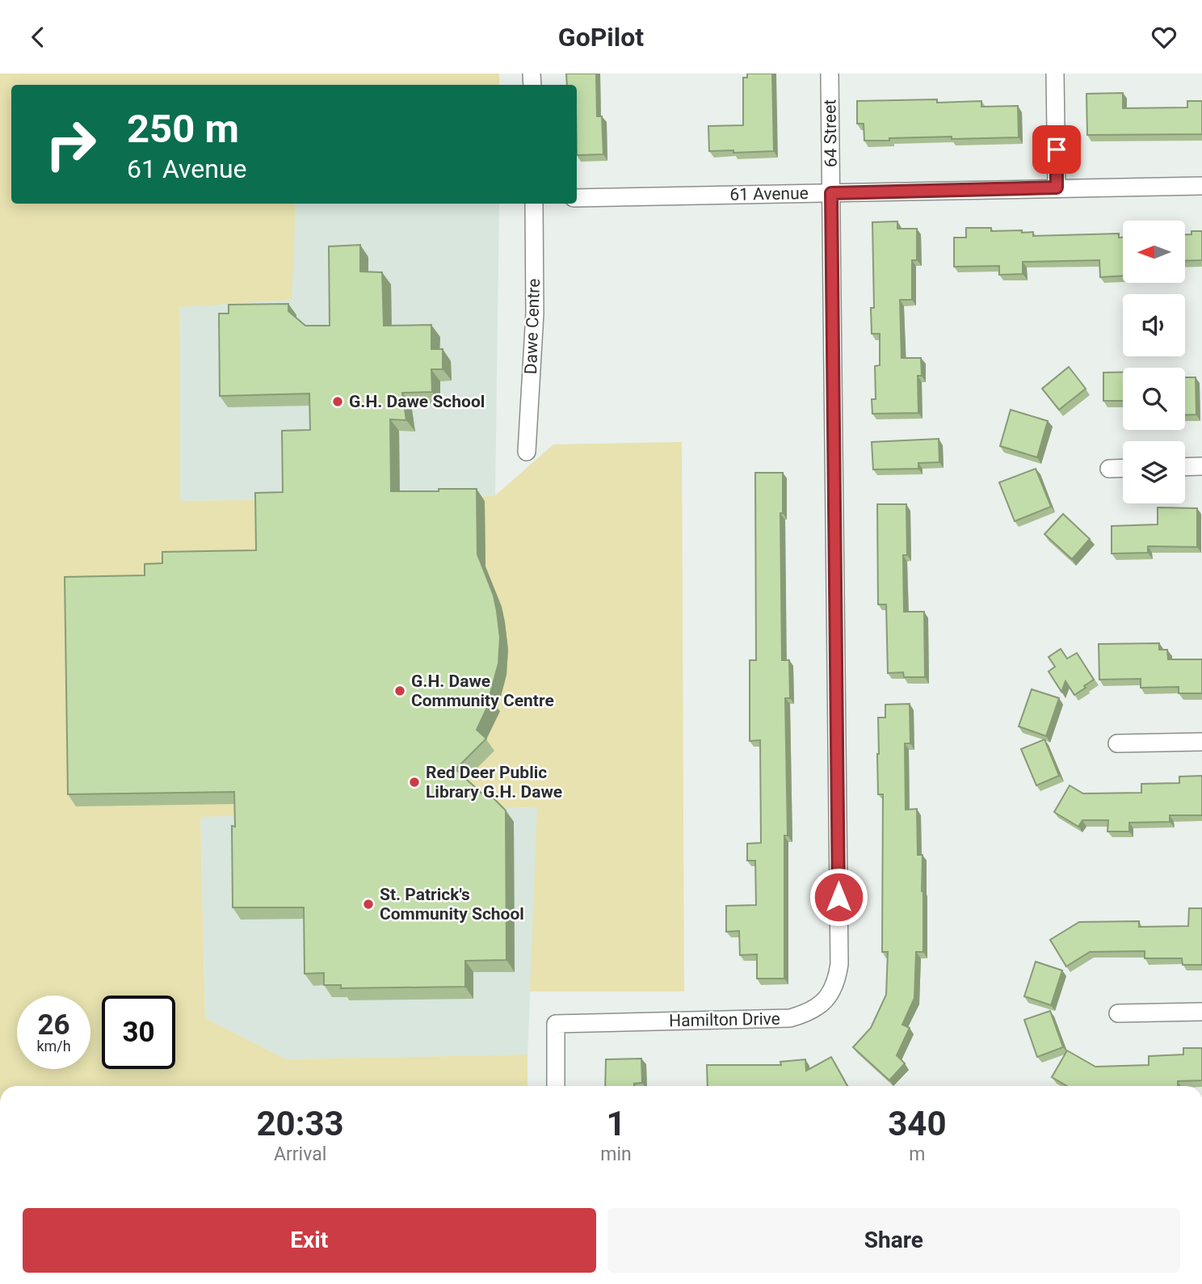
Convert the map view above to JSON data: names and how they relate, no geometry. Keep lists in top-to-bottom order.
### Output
{
  "streets": {
    "street": [
      "64 Street",
      "61 Avenue",
      "Dawe Centre",
      "Hamilton Drive"
    ]
  },
  "crossings": [
    ["64 Street", "61 Avenue"],
    ["64 Street", "Hamilton Drive"],
    ["61 Avenue", "Hamilton Drive"]
  ],
  "places": [
    "G.H. Dawe School",
    "G.H. Dawe Community Centre",
    "Red Deer Public Library G.H. Dawe",
    "St. Patrick's Community School"
  ],
  "north": "left",
  "page": {
    "header": "GoPilot",
    "turn": ["250 m", "61 Avenue"],
    "speed": "26 km/h",
    "limit": "30",
    "eta": [
      "20:33",
      "Arrival",
      "1",
      "min",
      "340",
      "m"
    ],
    "buttons": ["Exit", "Share"]
  }
}
